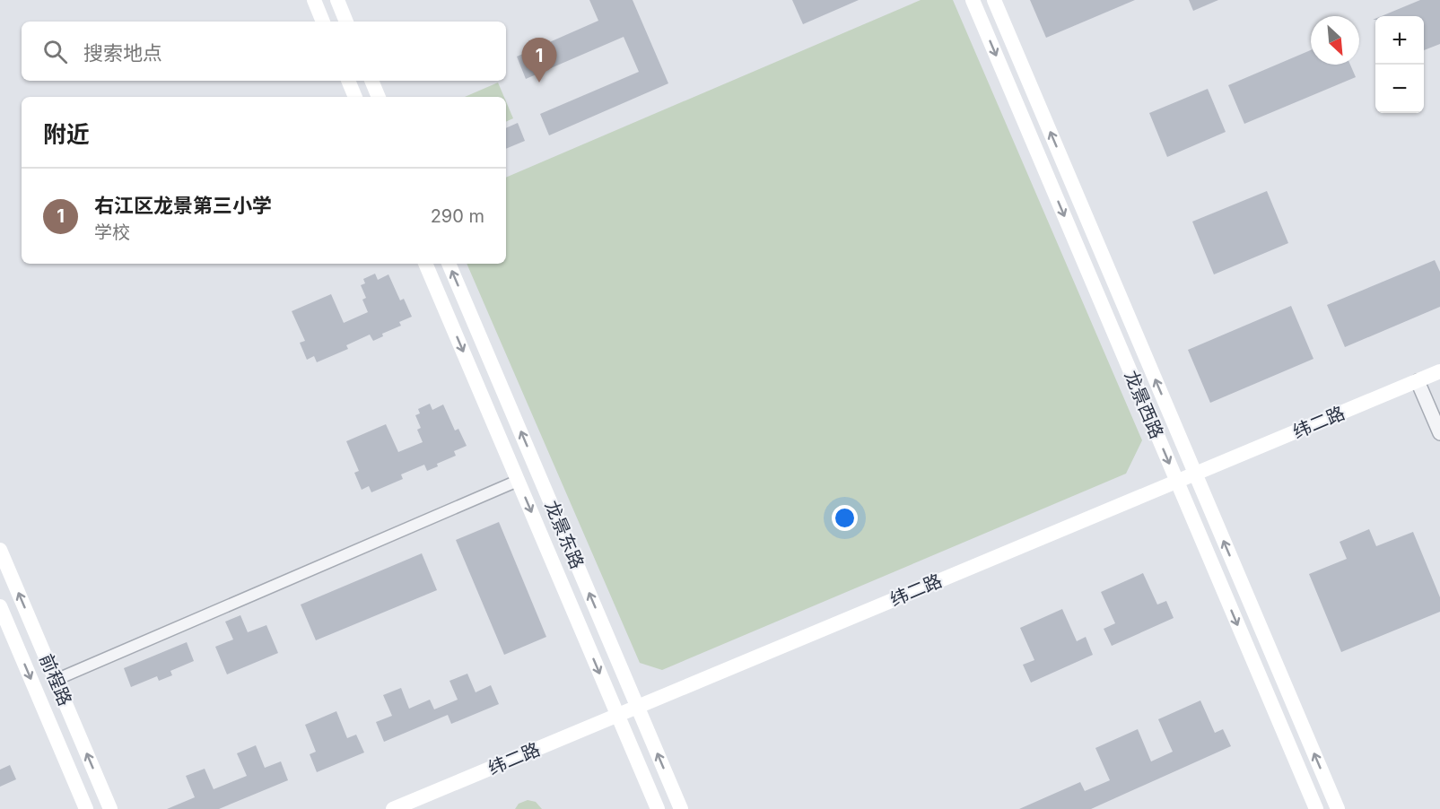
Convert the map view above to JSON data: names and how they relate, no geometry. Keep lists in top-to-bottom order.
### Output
{
  "streets": {
    "main road": [
      "龙景西路",
      "纬二路",
      "龙景东路",
      "前程路"
    ]
  },
  "crossings": [
    ["龙景西路", "纬二路"],
    ["纬二路", "龙景东路"]
  ],
  "north": "bottom right",
  "page": {
    "map_buttons": ["+", "−"],
    "search": "搜索地点",
    "pins": "1",
    "heading": "附近",
    "list": [
      {
        "mark": "1",
        "name": "右江区龙景第三小学",
        "note": "学校",
        "value": "290 m"
      }
    ]
  }
}
